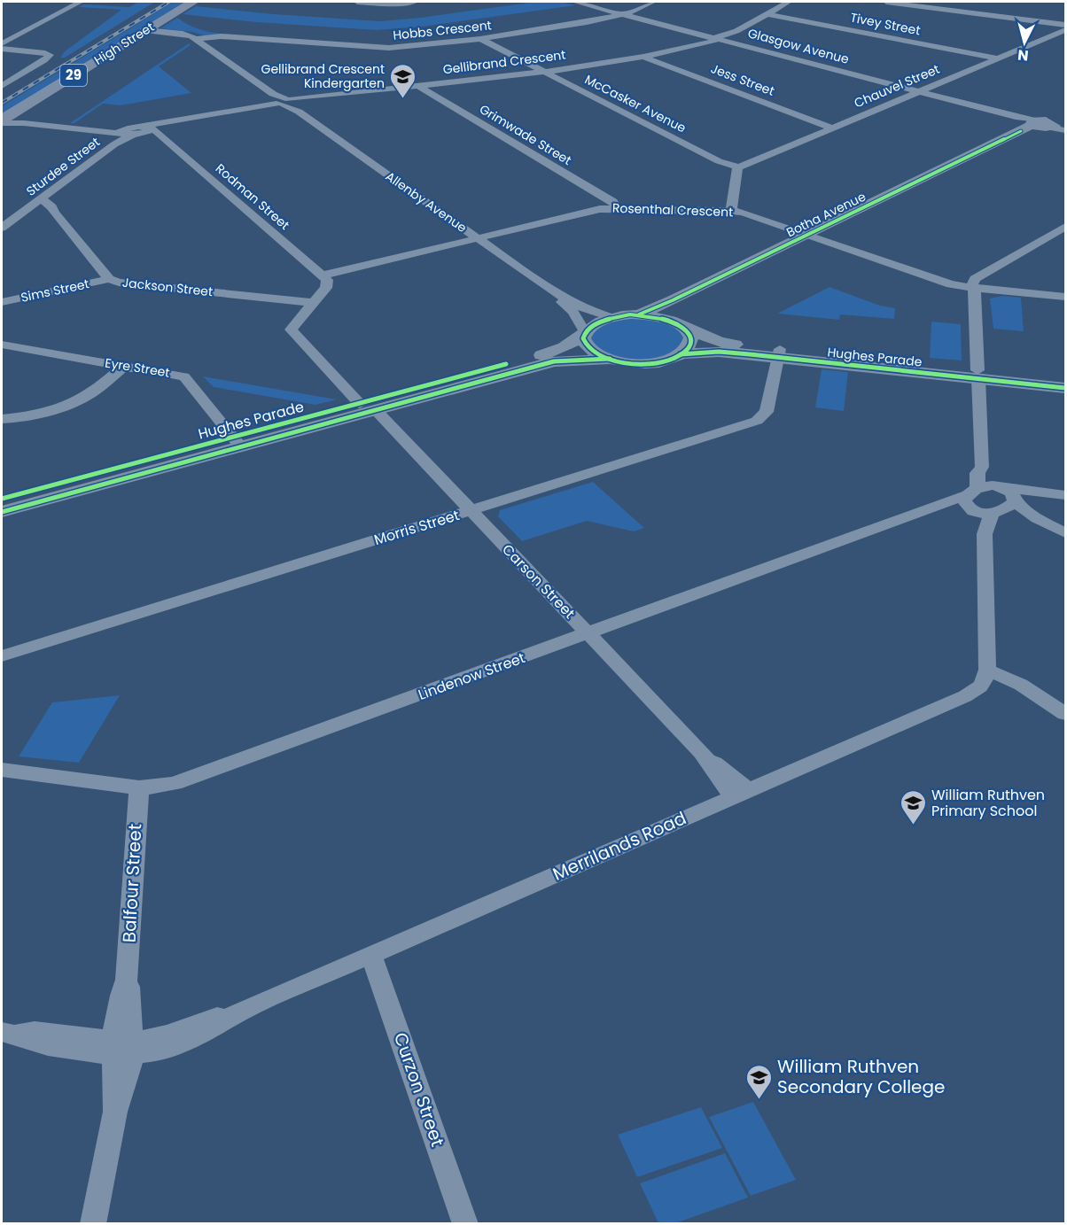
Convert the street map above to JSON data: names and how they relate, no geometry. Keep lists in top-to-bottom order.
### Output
{
  "streets": {
    "main road": ["High Street", "29"],
    "street": [
      "Tivey Street",
      "Hobbs Crescent",
      "Glasgow Avenue",
      "Gellibrand Crescent",
      "Jess Street",
      "Chauvel Street",
      "McCasker Avenue",
      "Grimwade Street",
      "Sturdee Street",
      "Rodman Street",
      "Allenby Avenue",
      "Rosenthal Crescent",
      "Botha Avenue",
      "Jackson Street",
      "Sims Street",
      "Hughes Parade",
      "Eyre Street",
      "Morris Street",
      "Carson Street",
      "Lindenow Street",
      "Merrilands Road",
      "Balfour Street",
      "Curzon Street"
    ]
  },
  "crossings": [
    ["Tivey Street", "Gellibrand Crescent"],
    ["Tivey Street", "Chauvel Street"],
    ["Hobbs Crescent", "Glasgow Avenue"],
    ["Hobbs Crescent", "McCasker Avenue"],
    ["Hobbs Crescent", "Allenby Avenue"],
    ["High Street", "Gellibrand Crescent"],
    ["High Street", "Allenby Avenue"],
    ["Glasgow Avenue", "Gellibrand Crescent"],
    ["Glasgow Avenue", "Chauvel Street"],
    ["Glasgow Avenue", "Botha Avenue"],
    ["Gellibrand Crescent", "Jess Street"],
    ["Gellibrand Crescent", "McCasker Avenue"],
    ["Gellibrand Crescent", "Grimwade Street"],
    ["Gellibrand Crescent", "Sturdee Street"],
    ["Gellibrand Crescent", "Rodman Street"],
    ["Gellibrand Crescent", "Allenby Avenue"],
    ["Jess Street", "Chauvel Street"],
    ["Chauvel Street", "McCasker Avenue"],
    ["Grimwade Street", "Rosenthal Crescent"],
    ["Sturdee Street", "Rodman Street"],
    ["Sturdee Street", "Jackson Street"],
    ["Rodman Street", "Rosenthal Crescent"],
    ["Allenby Avenue", "Rosenthal Crescent"],
    ["Allenby Avenue", "Hughes Parade"],
    ["Rosenthal Crescent", "Botha Avenue"],
    ["Botha Avenue", "Hughes Parade"],
    ["Jackson Street", "Sims Street"],
    ["Hughes Parade", "Eyre Street"],
    ["Hughes Parade", "Morris Street"],
    ["Hughes Parade", "Carson Street"],
    ["Morris Street", "Carson Street"],
    ["Carson Street", "Lindenow Street"],
    ["Carson Street", "Merrilands Road"],
    ["Lindenow Street", "Balfour Street"],
    ["Merrilands Road", "Balfour Street"],
    ["Merrilands Road", "Curzon Street"]
  ],
  "places": {
    "school or university": ["Gellibrand Crescent Kindergarten", "William Ruthven Primary School", "William Ruthven Secondary College"]
  },
  "north": "bottom"
}
